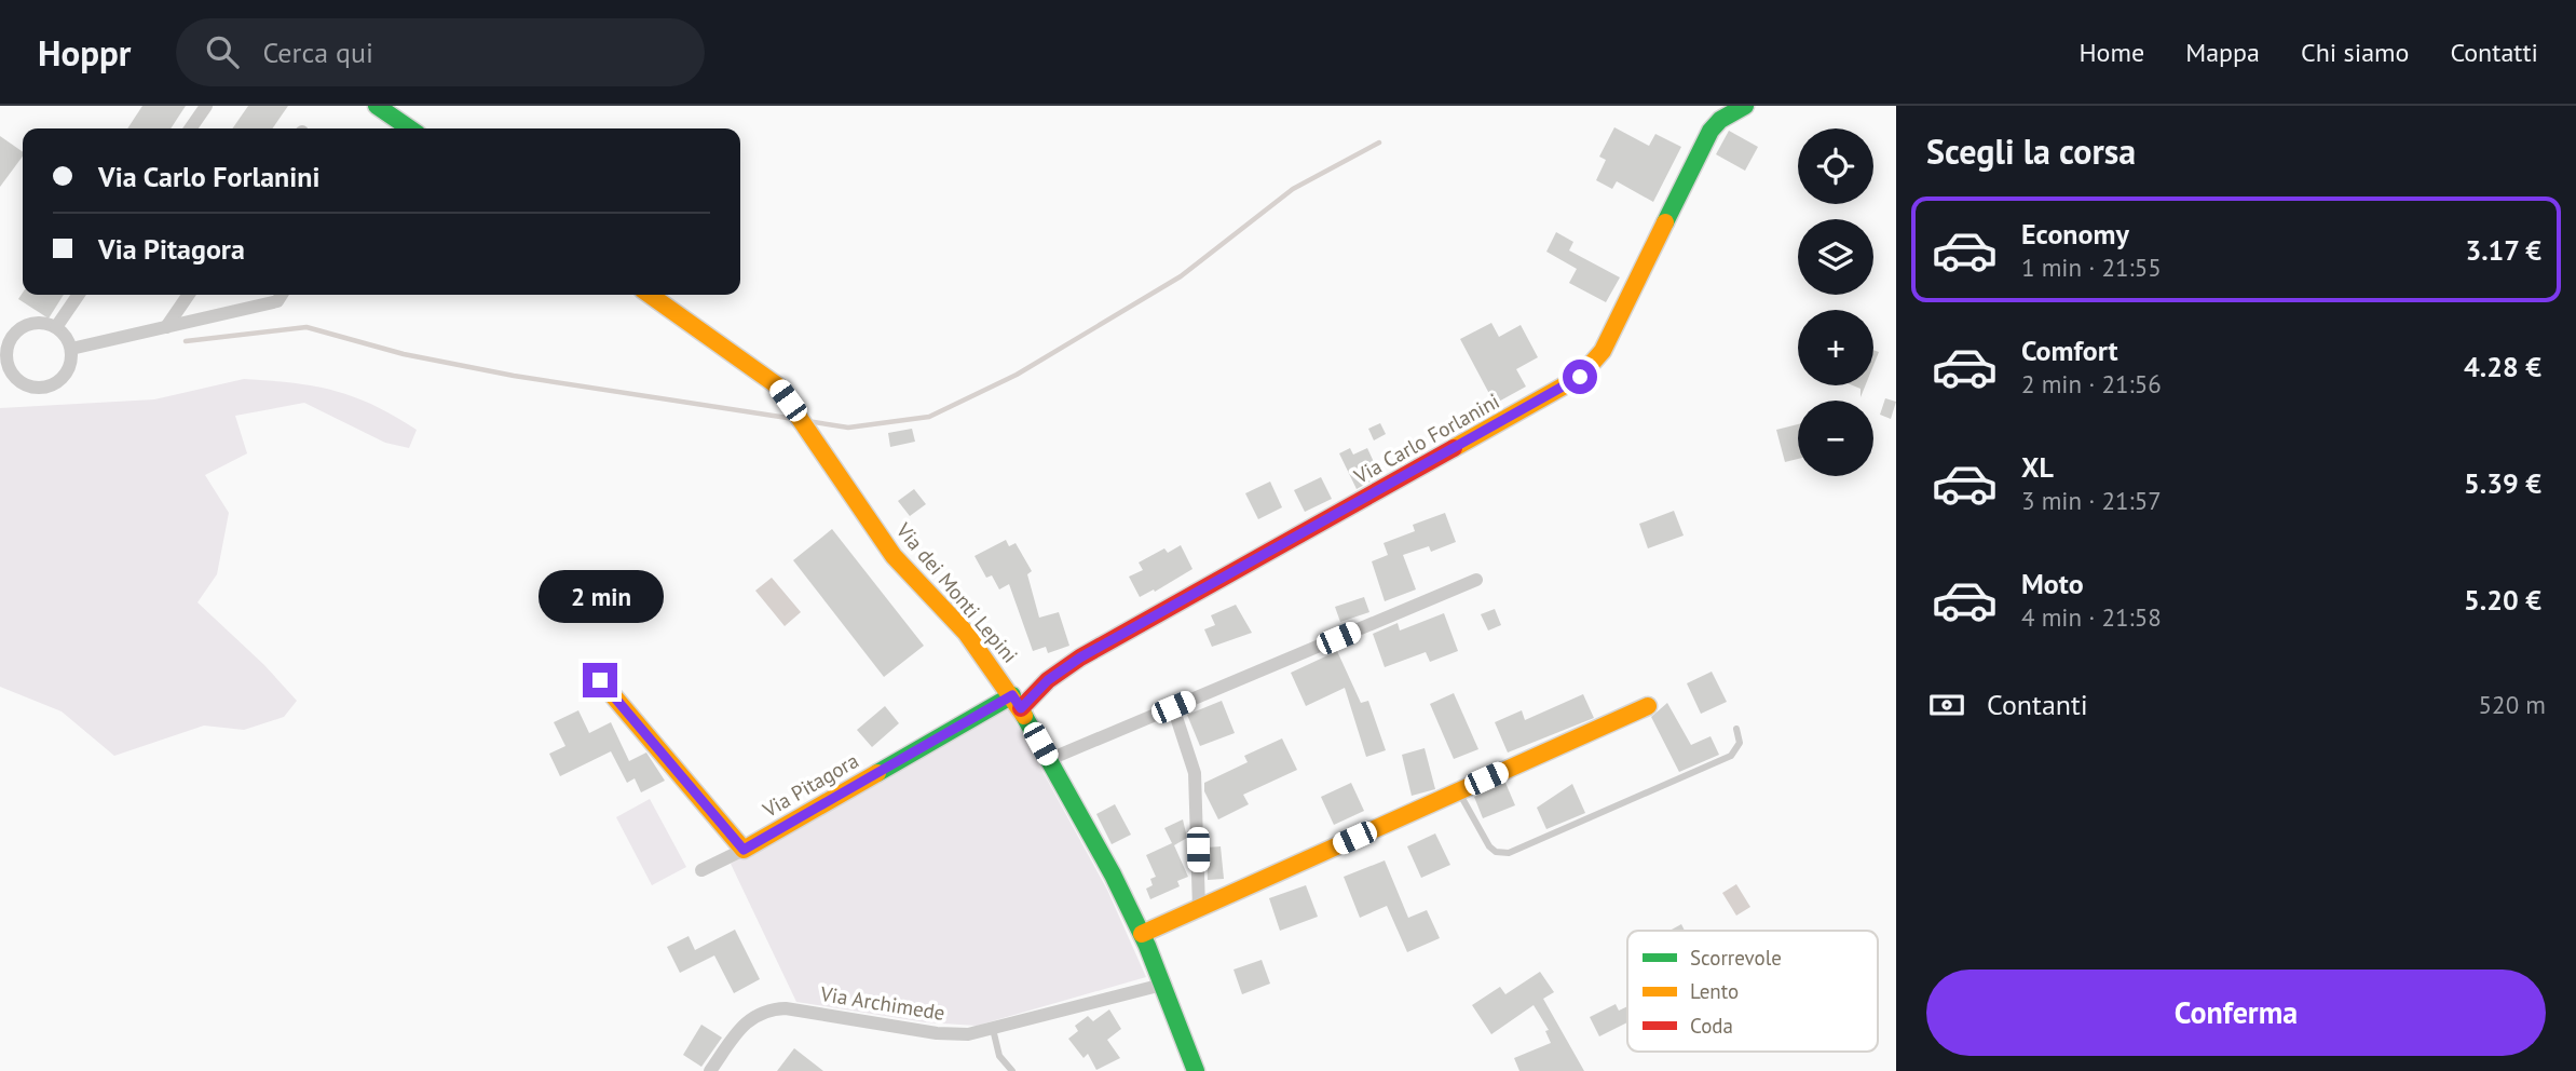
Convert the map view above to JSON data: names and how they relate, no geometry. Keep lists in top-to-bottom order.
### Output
{
  "streets": {
    "street": [
      "Via Carlo Forlanini",
      "Via dei Monti Lepini",
      "Via Pitagora",
      "Via Archimede"
    ]
  },
  "crossings": [
    ["Via Carlo Forlanini", "Via dei Monti Lepini"],
    ["Via Carlo Forlanini", "Via Pitagora"],
    ["Via dei Monti Lepini", "Via Pitagora"],
    ["Via dei Monti Lepini", "Via Archimede"]
  ],
  "legend": ["Scorrevole", "Lento", "Coda"],
  "page": {
    "header": "Hoppr",
    "search": "Cerca qui",
    "nav": [
      "Home",
      "Mappa",
      "Chi siamo",
      "Contatti"
    ],
    "heading": "Scegli la corsa",
    "map_buttons": ["+", "−"],
    "banner": ["Via Carlo Forlanini", "Via Pitagora"],
    "list": [
      {
        "name": "Economy",
        "note": "1 min · 21:55",
        "value": "3.17 €"
      },
      {
        "name": "Comfort",
        "note": "2 min · 21:56",
        "value": "4.28 €"
      },
      {
        "name": "XL",
        "note": "3 min · 21:57",
        "value": "5.39 €"
      },
      {
        "name": "Moto",
        "note": "4 min · 21:58",
        "value": "5.20 €"
      }
    ],
    "bubble": "2 min",
    "pay": ["Contanti", "520 m"],
    "buttons": "Conferma"
  }
}
